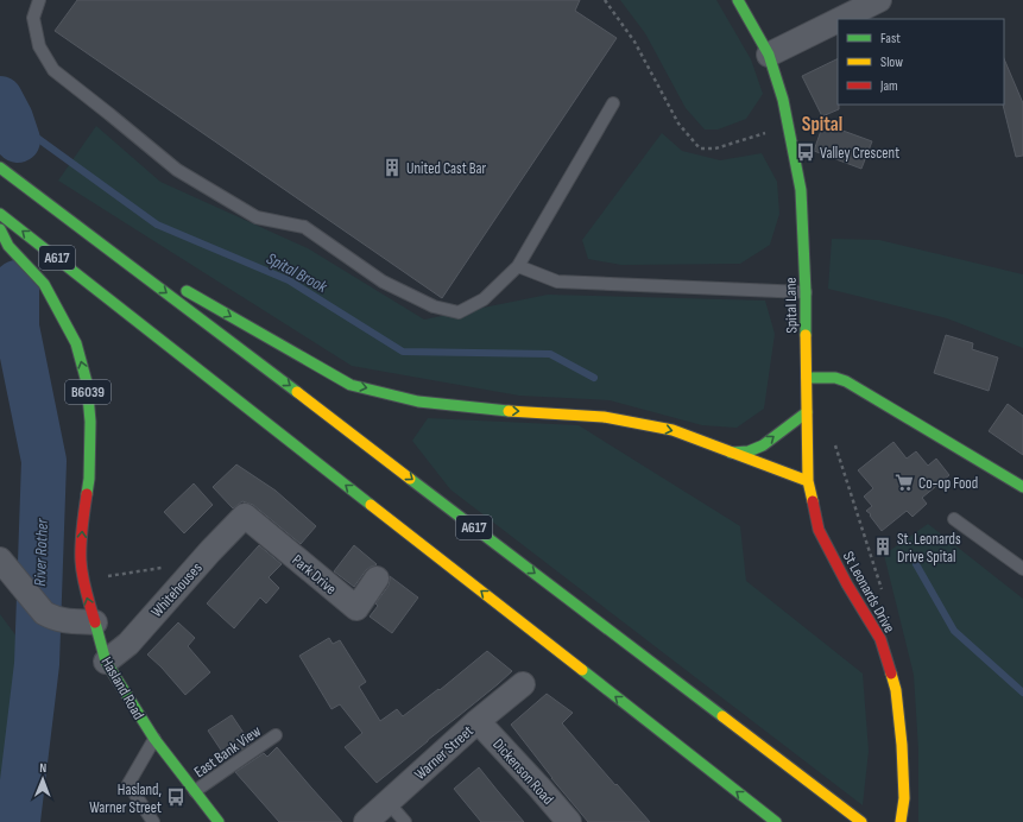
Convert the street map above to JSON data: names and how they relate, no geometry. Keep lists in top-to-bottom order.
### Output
{
  "streets": {
    "main road": [
      "A617",
      "Spital Lane",
      "B6039",
      "St Leonards Drive",
      "Hasland Road"
    ],
    "street": [
      "Park Drive",
      "Whitehouses",
      "Warner Street",
      "Dickenson Road"
    ],
    "lane": ["East Bank View"]
  },
  "crossings": [
    ["Spital Lane", "St Leonards Drive"],
    ["B6039", "Hasland Road"],
    ["Park Drive", "Whitehouses"],
    ["Whitehouses", "Hasland Road"],
    ["Hasland Road", "East Bank View"],
    ["Warner Street", "Dickenson Road"]
  ],
  "districts": ["Spital"],
  "water": ["Spital Brook", "River Rother"],
  "places": {
    "bus stop": ["Valley Crescent", "Hasland, Warner Street"],
    "building": ["United Cast Bar", "St. Leonards Drive Spital"],
    "supermarket": ["Co-op Food"]
  },
  "legend": ["Fast", "Slow", "Jam"],
  "north": "top"
}
